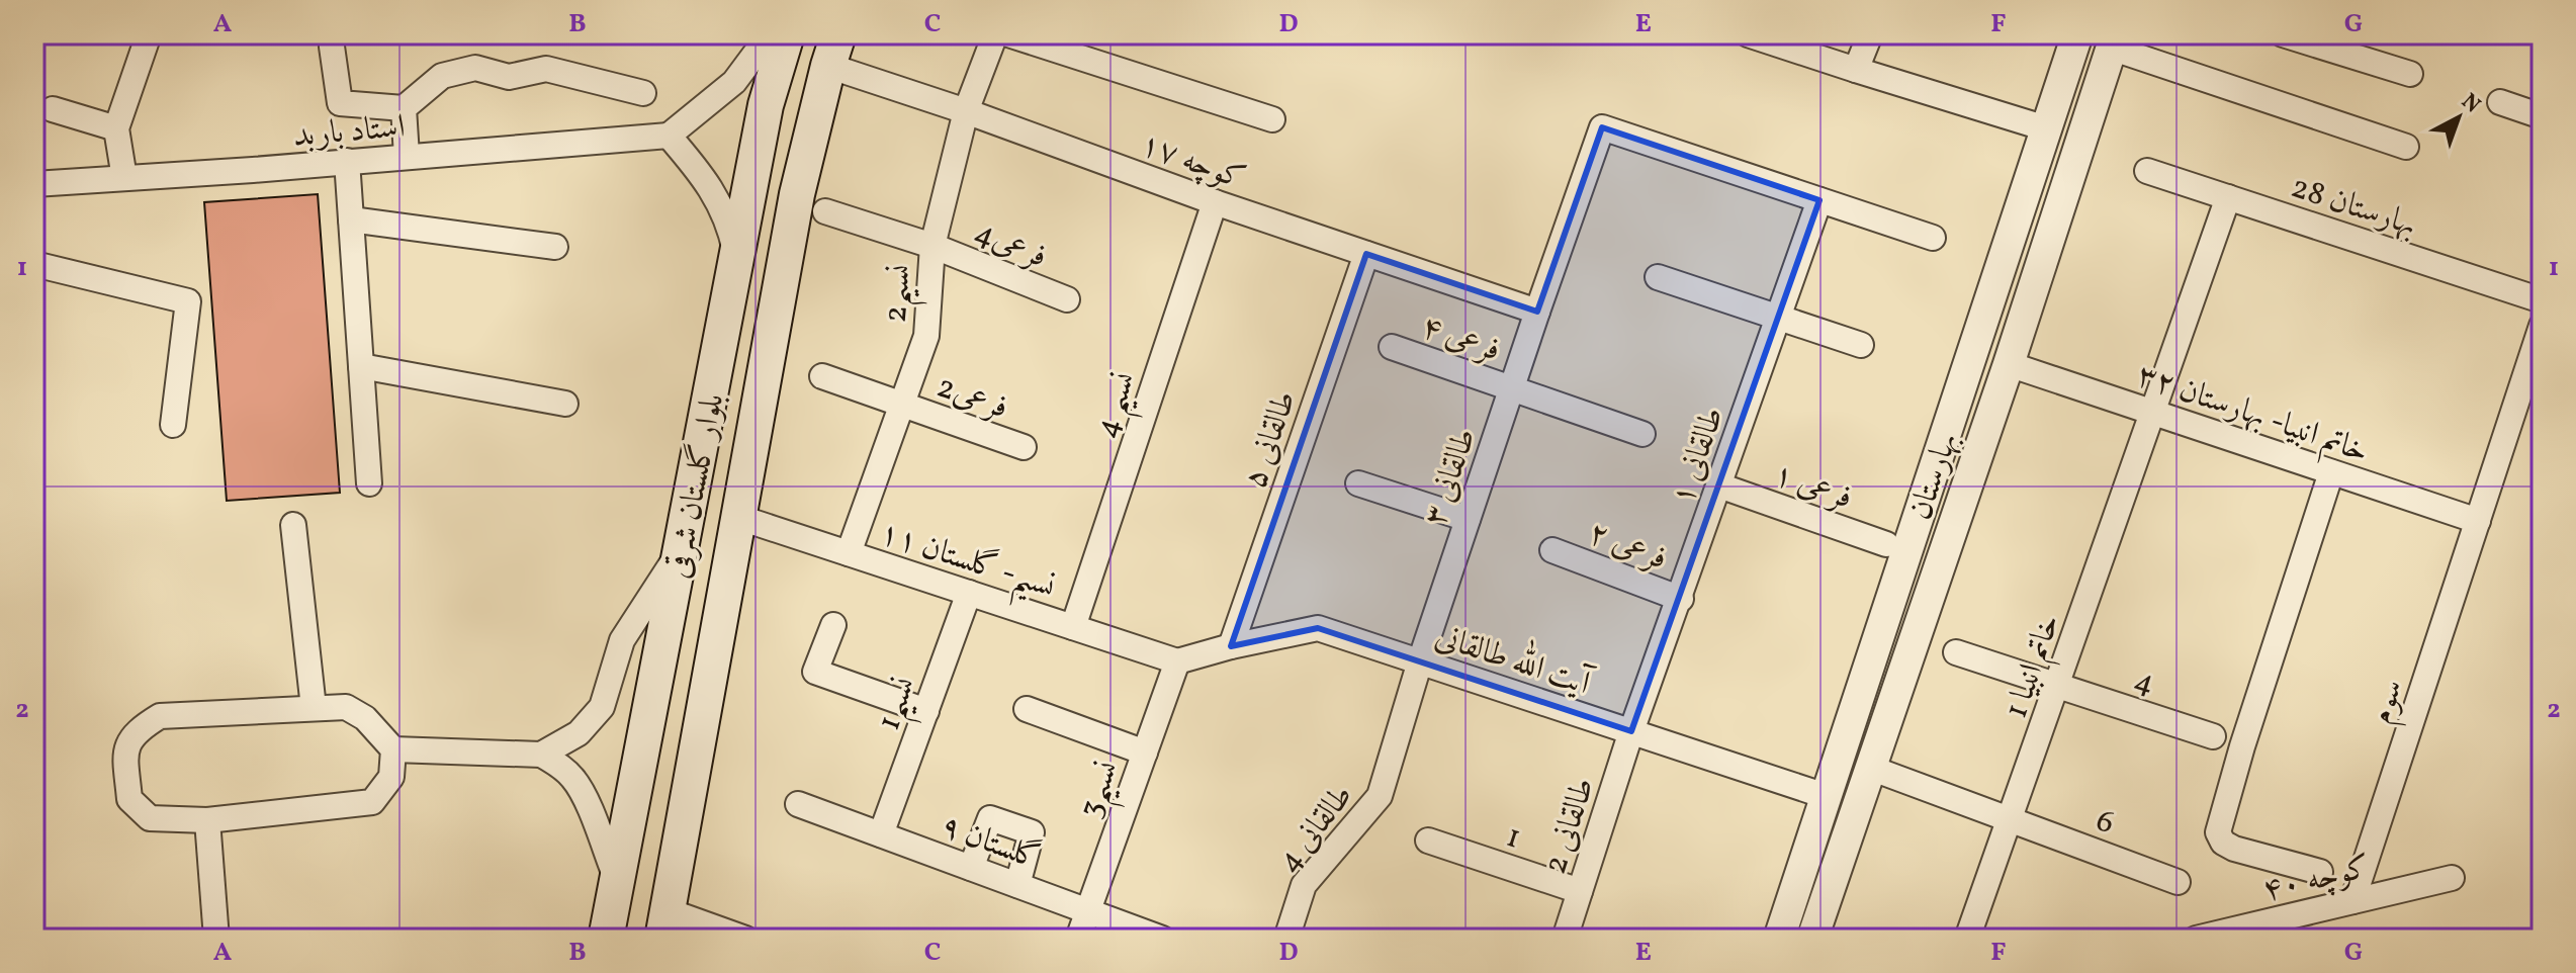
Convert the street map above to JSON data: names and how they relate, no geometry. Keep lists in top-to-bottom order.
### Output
{
  "streets": {
    "main road": ["بلوار گلستان شرقی"],
    "street": [
      "استاد باربد",
      "کوچه ۱۷",
      "بهارستان 28",
      "فرعی4",
      "نسیم2",
      "فرعی ۴",
      "فرعی2",
      "نسیم 4",
      "خاتم انبیا- بهارستان ۳۲",
      "طالقانی ۵",
      "طالقانی ۱",
      "بهارستان",
      "طالقانی ۳",
      "فرعی ۱",
      "فرعی ۲",
      "نسیم- گلستان ۱۱",
      "آیت الله طالقانی",
      "خاتم انبیا 1",
      "4",
      "سوم",
      "نسیم1",
      "نسیم3",
      "6",
      "طالقانی 2",
      "طالقانی 4",
      "1",
      "گلستان ۹",
      "کوچه ۴۰"
    ]
  },
  "crossings": [
    ["کوچه ۱۷", "نسیم2"],
    ["کوچه ۱۷", "نسیم 4"],
    ["کوچه ۱۷", "طالقانی ۵"],
    ["کوچه ۱۷", "طالقانی ۳"],
    ["کوچه ۱۷", "بلوار گلستان شرقی"],
    ["بهارستان 28", "خاتم انبیا 1"],
    ["فرعی4", "نسیم2"],
    ["نسیم2", "فرعی2"],
    ["نسیم2", "نسیم- گلستان ۱۱"],
    ["فرعی ۴", "طالقانی ۳"],
    ["نسیم 4", "نسیم- گلستان ۱۱"],
    ["خاتم انبیا- بهارستان ۳۲", "بهارستان"],
    ["خاتم انبیا- بهارستان ۳۲", "خاتم انبیا 1"],
    ["خاتم انبیا- بهارستان ۳۲", "سوم"],
    ["طالقانی ۵", "آیت الله طالقانی"],
    ["طالقانی ۱", "طالقانی ۳"],
    ["طالقانی ۱", "فرعی ۱"],
    ["طالقانی ۱", "فرعی ۲"],
    ["طالقانی ۱", "آیت الله طالقانی"],
    ["طالقانی ۱", "طالقانی 2"],
    ["بهارستان", "آیت الله طالقانی"],
    ["بهارستان", "6"],
    ["طالقانی ۳", "آیت الله طالقانی"],
    ["طالقانی ۳", "طالقانی 4"],
    ["بلوار گلستان شرقی", "نسیم- گلستان ۱۱"],
    ["نسیم- گلستان ۱۱", "آیت الله طالقانی"],
    ["نسیم- گلستان ۱۱", "نسیم1"],
    ["نسیم- گلستان ۱۱", "نسیم3"],
    ["آیت الله طالقانی", "نسیم3"],
    ["آیت الله طالقانی", "طالقانی 2"],
    ["آیت الله طالقانی", "طالقانی 4"],
    ["خاتم انبیا 1", "4"],
    ["خاتم انبیا 1", "6"],
    ["سوم", "کوچه ۴۰"],
    ["نسیم1", "گلستان ۹"],
    ["نسیم3", "گلستان ۹"],
    ["طالقانی 2", "1"]
  ],
  "north": "top right",
  "grid": {
    "columns": [
      "A",
      "B",
      "C",
      "D",
      "E",
      "F",
      "G"
    ],
    "rows": ["1", "2"]
  }
}
